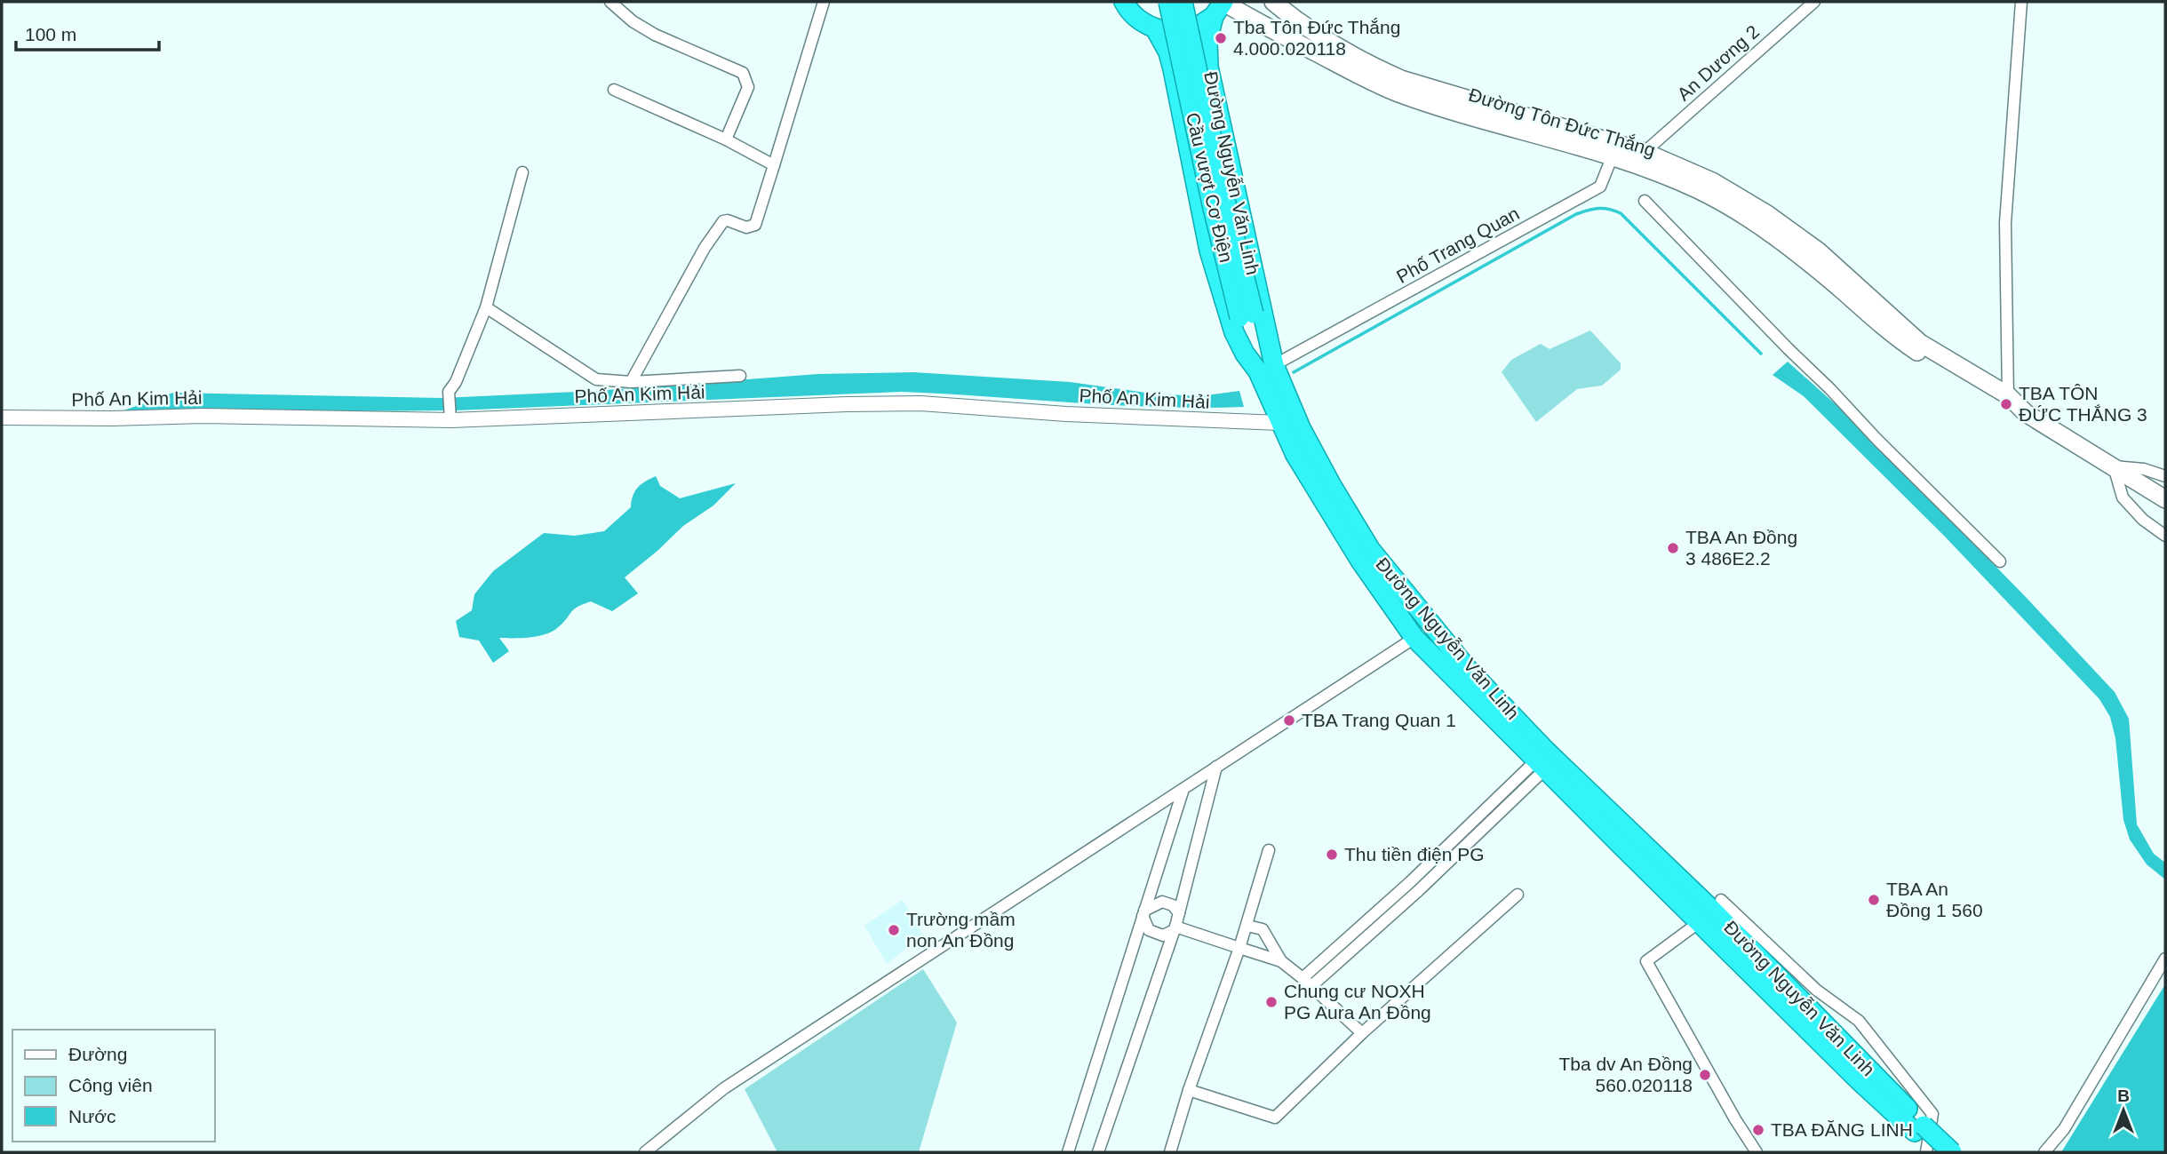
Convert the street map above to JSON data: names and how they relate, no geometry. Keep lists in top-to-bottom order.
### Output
{
  "streets": {
    "highway": ["Đường Nguyễn Văn Linh", "Cầu vượt Cơ Điện"],
    "main road": ["Đường Tôn Đức Thắng"],
    "street": ["An Dương 2", "Phố Trang Quan", "Phố An Kim Hải"]
  },
  "crossings": [
    ["An Dương 2", "Đường Tôn Đức Thắng"],
    ["Đường Tôn Đức Thắng", "Đường Nguyễn Văn Linh"],
    ["Đường Tôn Đức Thắng", "Phố Trang Quan"],
    ["Đường Nguyễn Văn Linh", "Cầu vượt Cơ Điện"],
    ["Đường Nguyễn Văn Linh", "Phố Trang Quan"],
    ["Đường Nguyễn Văn Linh", "Phố An Kim Hải"],
    ["Cầu vượt Cơ Điện", "Phố Trang Quan"]
  ],
  "places": [
    "Tba Tôn Đức Thắng 4.000.020118",
    "TBA TÔN ĐỨC THẮNG 3",
    "TBA An Đồng 3 486E2.2",
    "TBA Trang Quan 1",
    "Thu tiền điện PG",
    "TBA An Đồng 1 560",
    "Trường mầm non An Đồng",
    "Chung cư NOXH PG Aura An Đồng",
    "Tba dv An Đồng 560.020118",
    "TBA ĐĂNG LINH"
  ],
  "legend": ["Đường", "Công viên", "Nước"],
  "scale_bar": "100 m",
  "north": "top"
}
